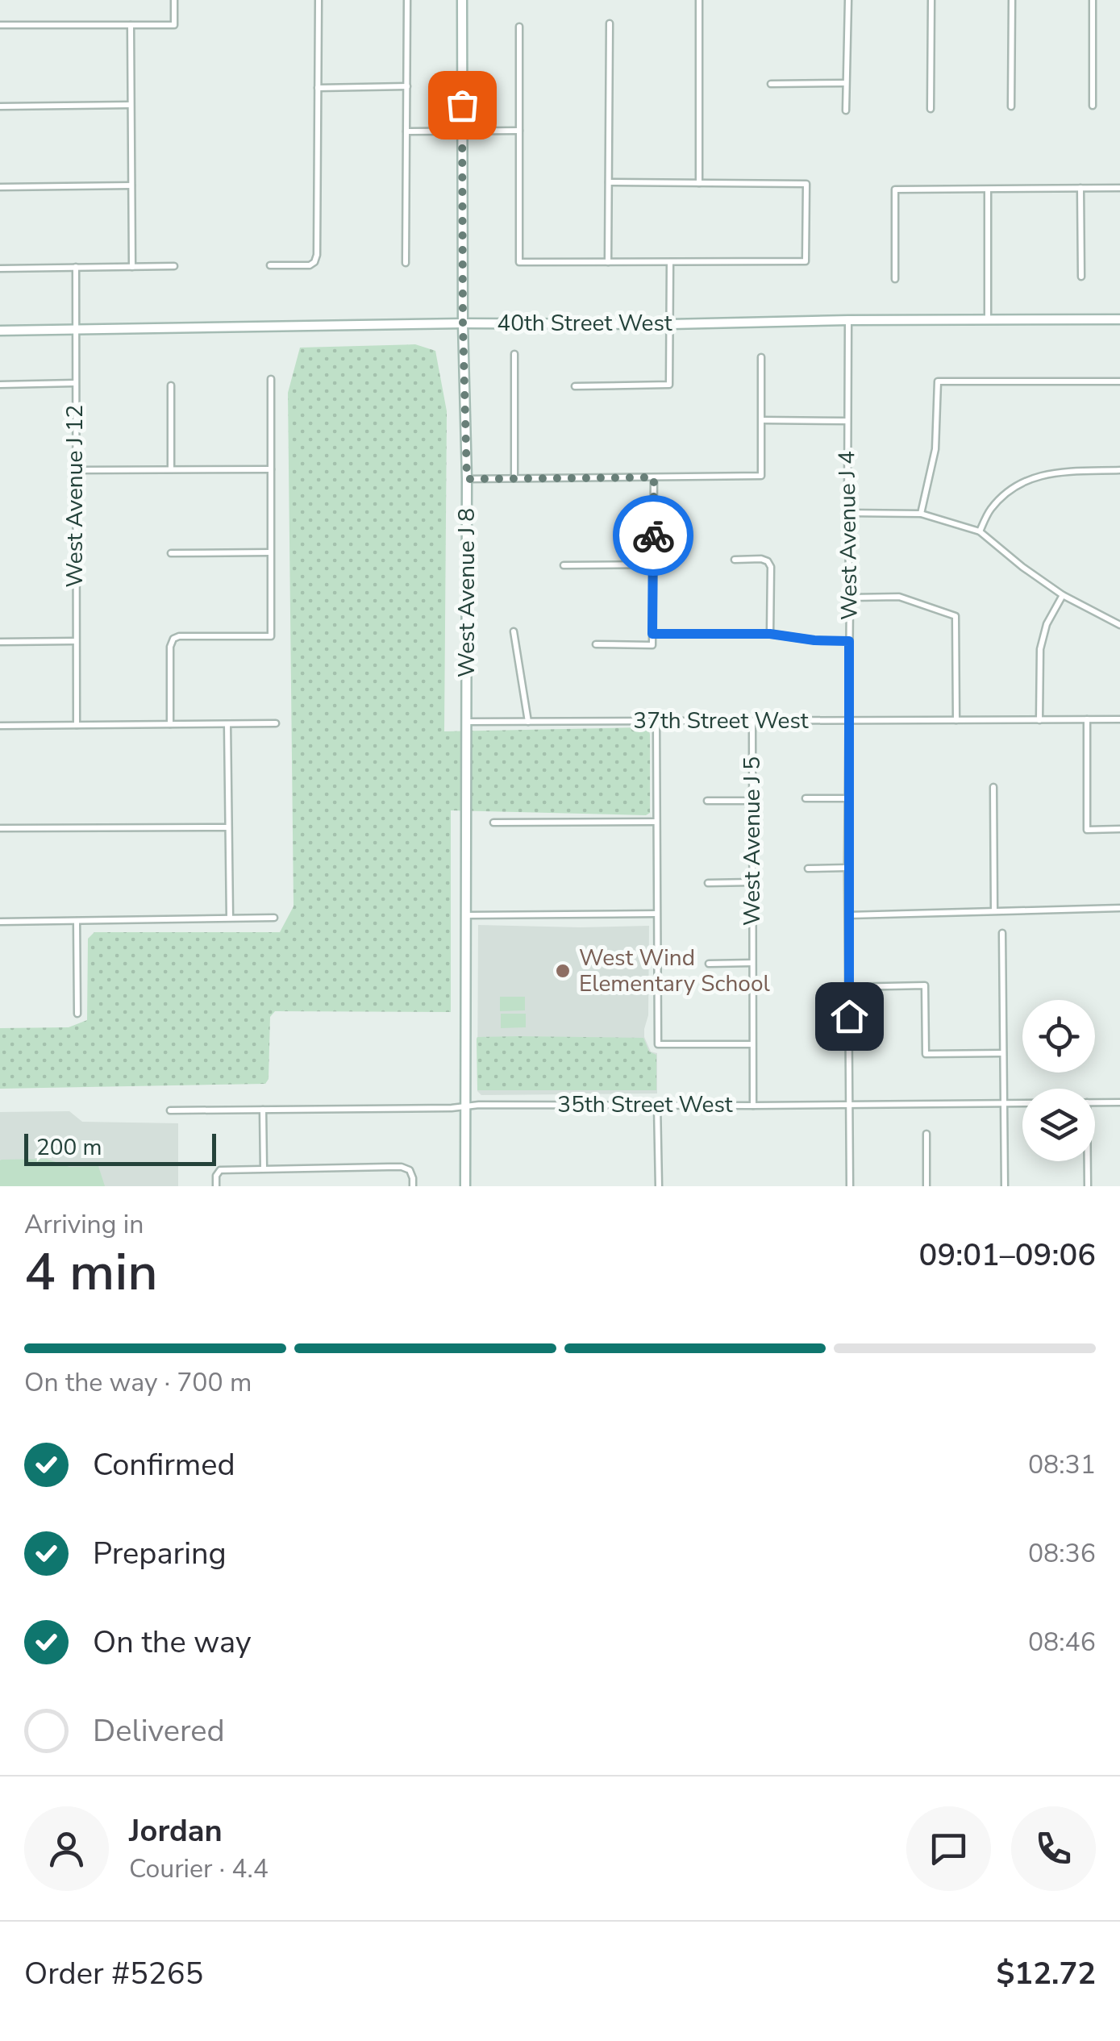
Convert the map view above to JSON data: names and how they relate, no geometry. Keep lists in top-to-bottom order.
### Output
{
  "streets": {
    "street": [
      "40th Street West",
      "West Avenue J 12",
      "West Avenue J 4",
      "West Avenue J 8",
      "37th Street West",
      "West Avenue J 5",
      "35th Street West"
    ]
  },
  "crossings": [
    ["40th Street West", "West Avenue J 12"],
    ["40th Street West", "West Avenue J 4"],
    ["40th Street West", "West Avenue J 8"],
    ["West Avenue J 4", "37th Street West"],
    ["West Avenue J 4", "35th Street West"],
    ["West Avenue J 8", "37th Street West"],
    ["West Avenue J 8", "35th Street West"],
    ["37th Street West", "West Avenue J 5"],
    ["West Avenue J 5", "35th Street West"]
  ],
  "places": ["West Wind Elementary School"],
  "scale_bar": "200 m",
  "page": {
    "scale": "200 m",
    "heading": ["4 min", "Arriving in", "09:01–09:06"],
    "panel": [
      "Jordan",
      "Courier · 4.4",
      "Order #5265",
      "$12.72"
    ],
    "bar": "On the way · 700 m",
    "list": [
      ["Confirmed", "08:31"],
      ["Preparing", "08:36"],
      ["On the way", "08:46"],
      "Delivered"
    ]
  }
}
